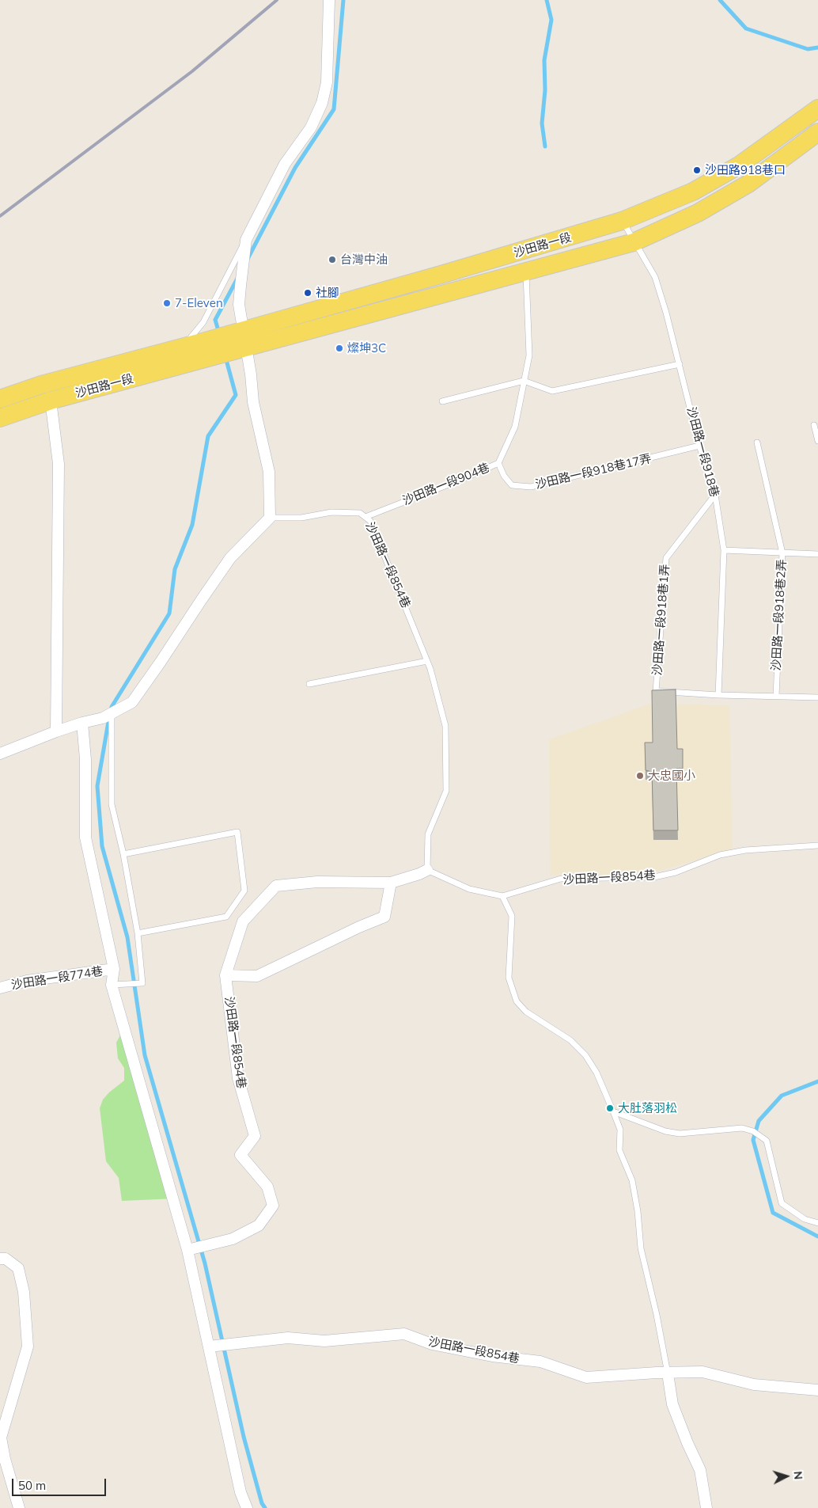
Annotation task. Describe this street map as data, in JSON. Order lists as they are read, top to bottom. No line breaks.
{"streets":{"main road":["沙田路一段"],"street":["沙田路一段854巷","沙田路一段774巷"],"lane":["沙田路一段918巷","沙田路一段918巷17弄","沙田路一段904巷","沙田路一段918巷2弄","沙田路一段918巷1弄"]},"crossings":[["沙田路一段","沙田路一段918巷"],["沙田路一段","沙田路一段904巷"],["沙田路一段918巷","沙田路一段918巷17弄"],["沙田路一段918巷","沙田路一段918巷1弄"],["沙田路一段918巷17弄","沙田路一段904巷"],["沙田路一段904巷","沙田路一段854巷"]],"places":["沙田路918巷口","台灣中油","社腳","7-Eleven","燦坤3C","大忠國小","大肚落羽松"],"scale_bar":"50 m","north":"right"}
